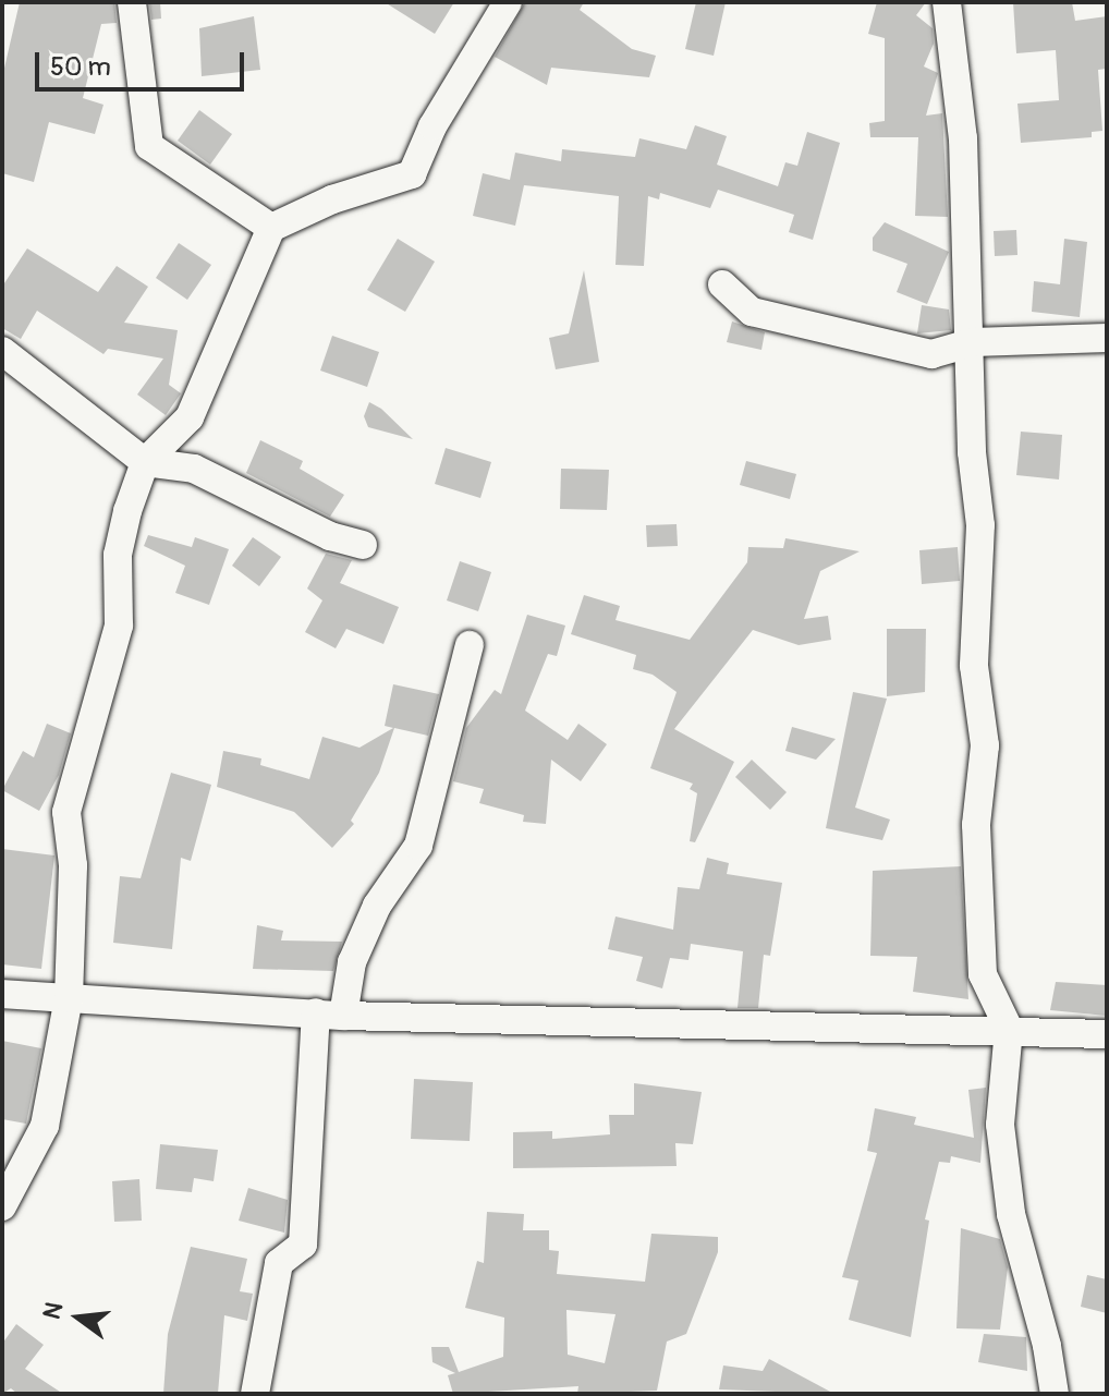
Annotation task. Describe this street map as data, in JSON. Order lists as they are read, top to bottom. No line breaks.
{"scale_bar":"50 m","north":"left"}
